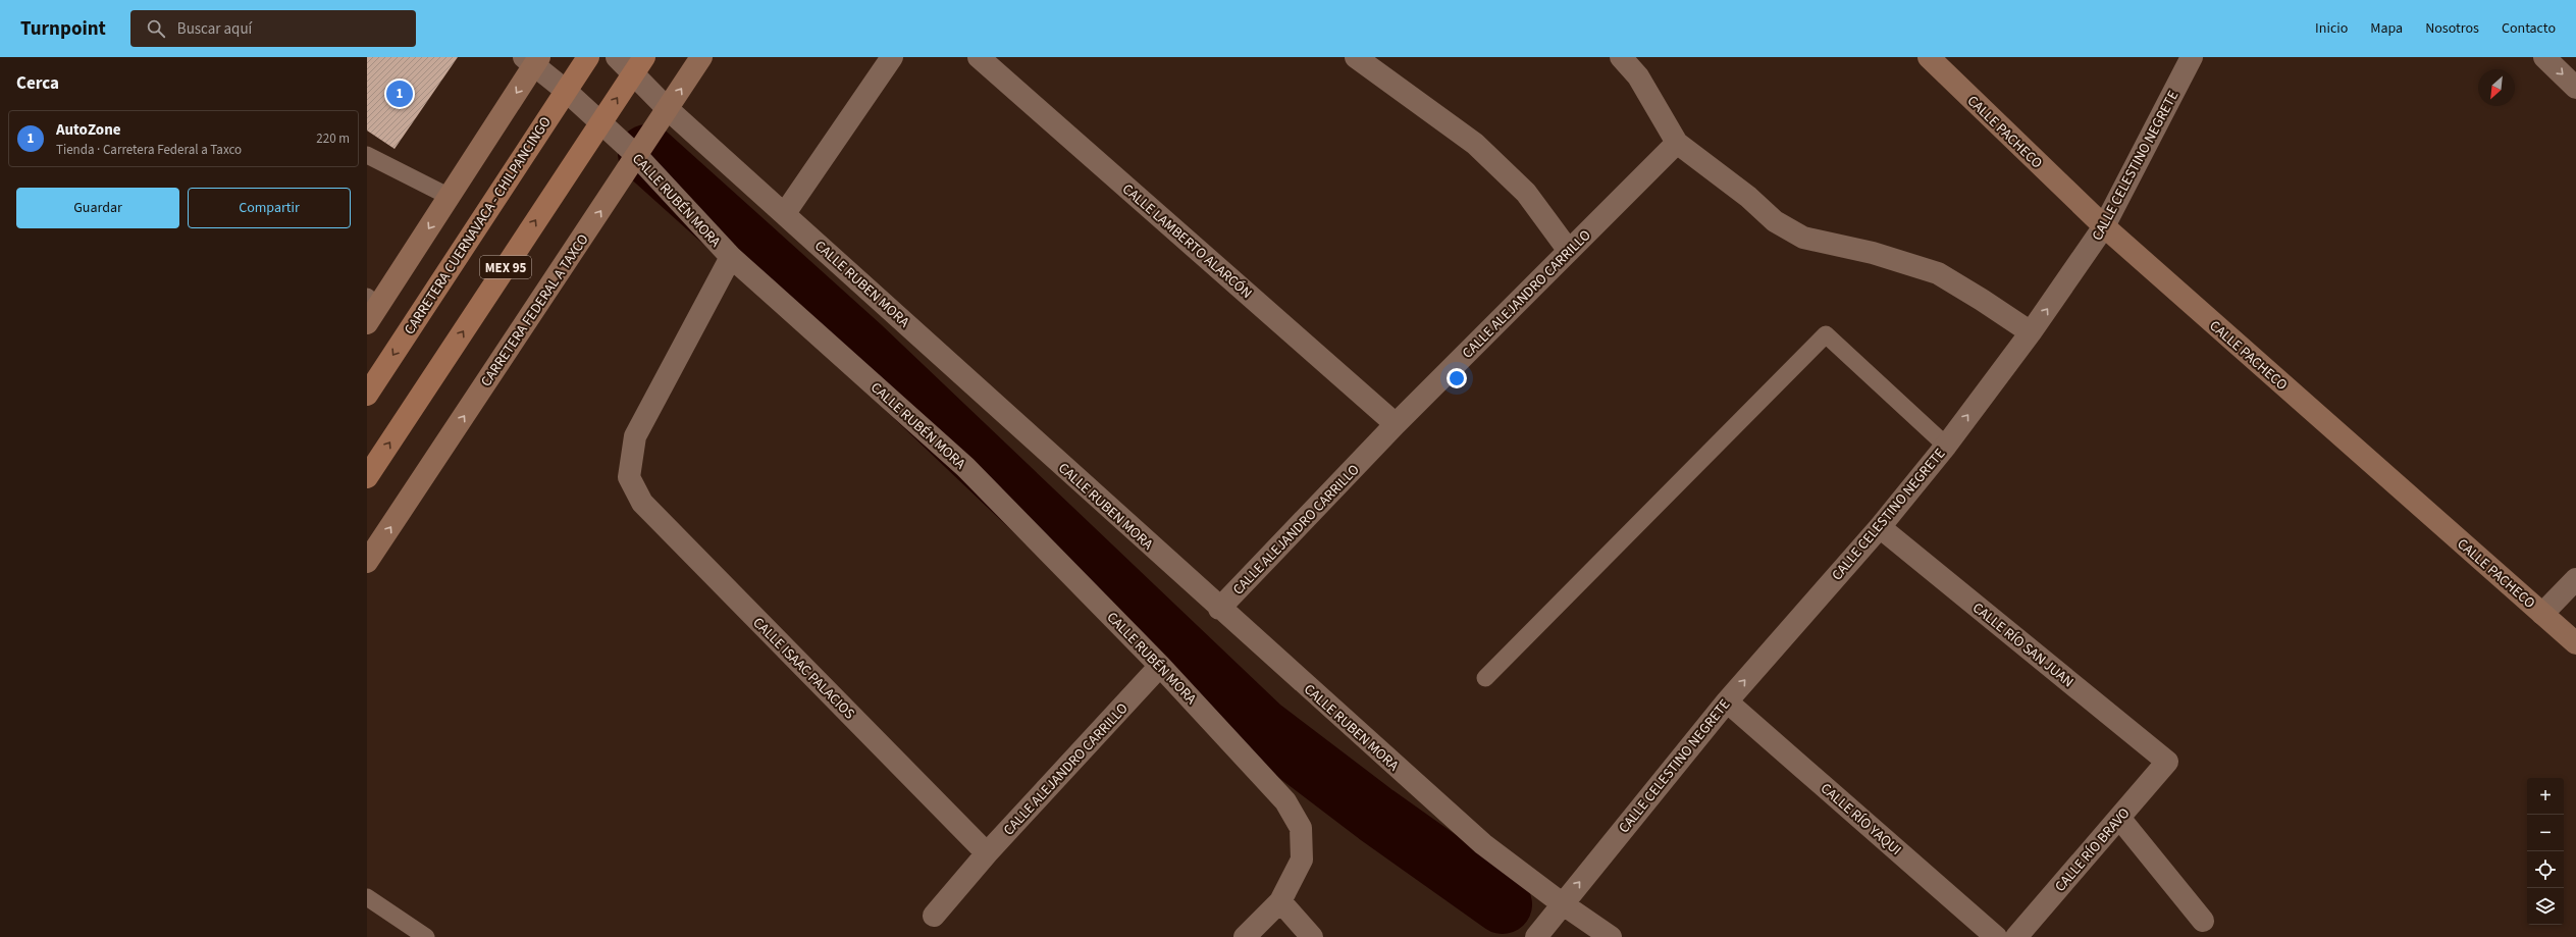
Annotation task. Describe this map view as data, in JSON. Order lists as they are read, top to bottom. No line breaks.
{"streets":{"main road":["CARRETERA CUERNAVACA - CHILPANCINGO","MEX 95"],"street":["CALLE PACHECO","CALLE CELESTINO NEGRETE","CALLE RUBÉN MORA","CALLE LAMBERTO ALARCÓN","CALLE RUBEN MORA","CALLE ALEJANDRO CARRILLO","CARRETERA FEDERAL A TAXCO","CALLE RÍO SAN JUAN","CALLE ISAAC PALACIOS","CALLE RÍO YAQUI","CALLE RÍO BRAVO"]},"crossings":[["CALLE PACHECO","CALLE CELESTINO NEGRETE"],["CALLE CELESTINO NEGRETE","CALLE RUBEN MORA"],["CALLE CELESTINO NEGRETE","CALLE RÍO SAN JUAN"],["CALLE CELESTINO NEGRETE","CALLE RÍO YAQUI"],["CALLE RUBÉN MORA","CARRETERA CUERNAVACA - CHILPANCINGO"],["CALLE RUBÉN MORA","MEX 95"],["CALLE RUBÉN MORA","CALLE ALEJANDRO CARRILLO"],["CALLE RUBÉN MORA","CARRETERA FEDERAL A TAXCO"],["CALLE RUBÉN MORA","CALLE ISAAC PALACIOS"],["CALLE LAMBERTO ALARCÓN","CALLE ALEJANDRO CARRILLO"],["MEX 95","CALLE RUBEN MORA"],["CALLE RUBEN MORA","CALLE ALEJANDRO CARRILLO"],["CALLE RUBEN MORA","CARRETERA FEDERAL A TAXCO"],["CALLE ALEJANDRO CARRILLO","CALLE ISAAC PALACIOS"],["CALLE RÍO SAN JUAN","CALLE RÍO BRAVO"]],"one_way":["CALLE CELESTINO NEGRETE"],"north":"bottom left","page":{"header":"Turnpoint","search":"Buscar aquí","nav":["Inicio","Mapa","Nosotros","Contacto"],"heading":"Cerca","pins":"1","list":[{"mark":"1","name":"AutoZone","note":"Tienda · Carretera Federal a Taxco","value":"220 m"}],"buttons":["Guardar","Compartir"],"map_buttons":["+","−"]}}
